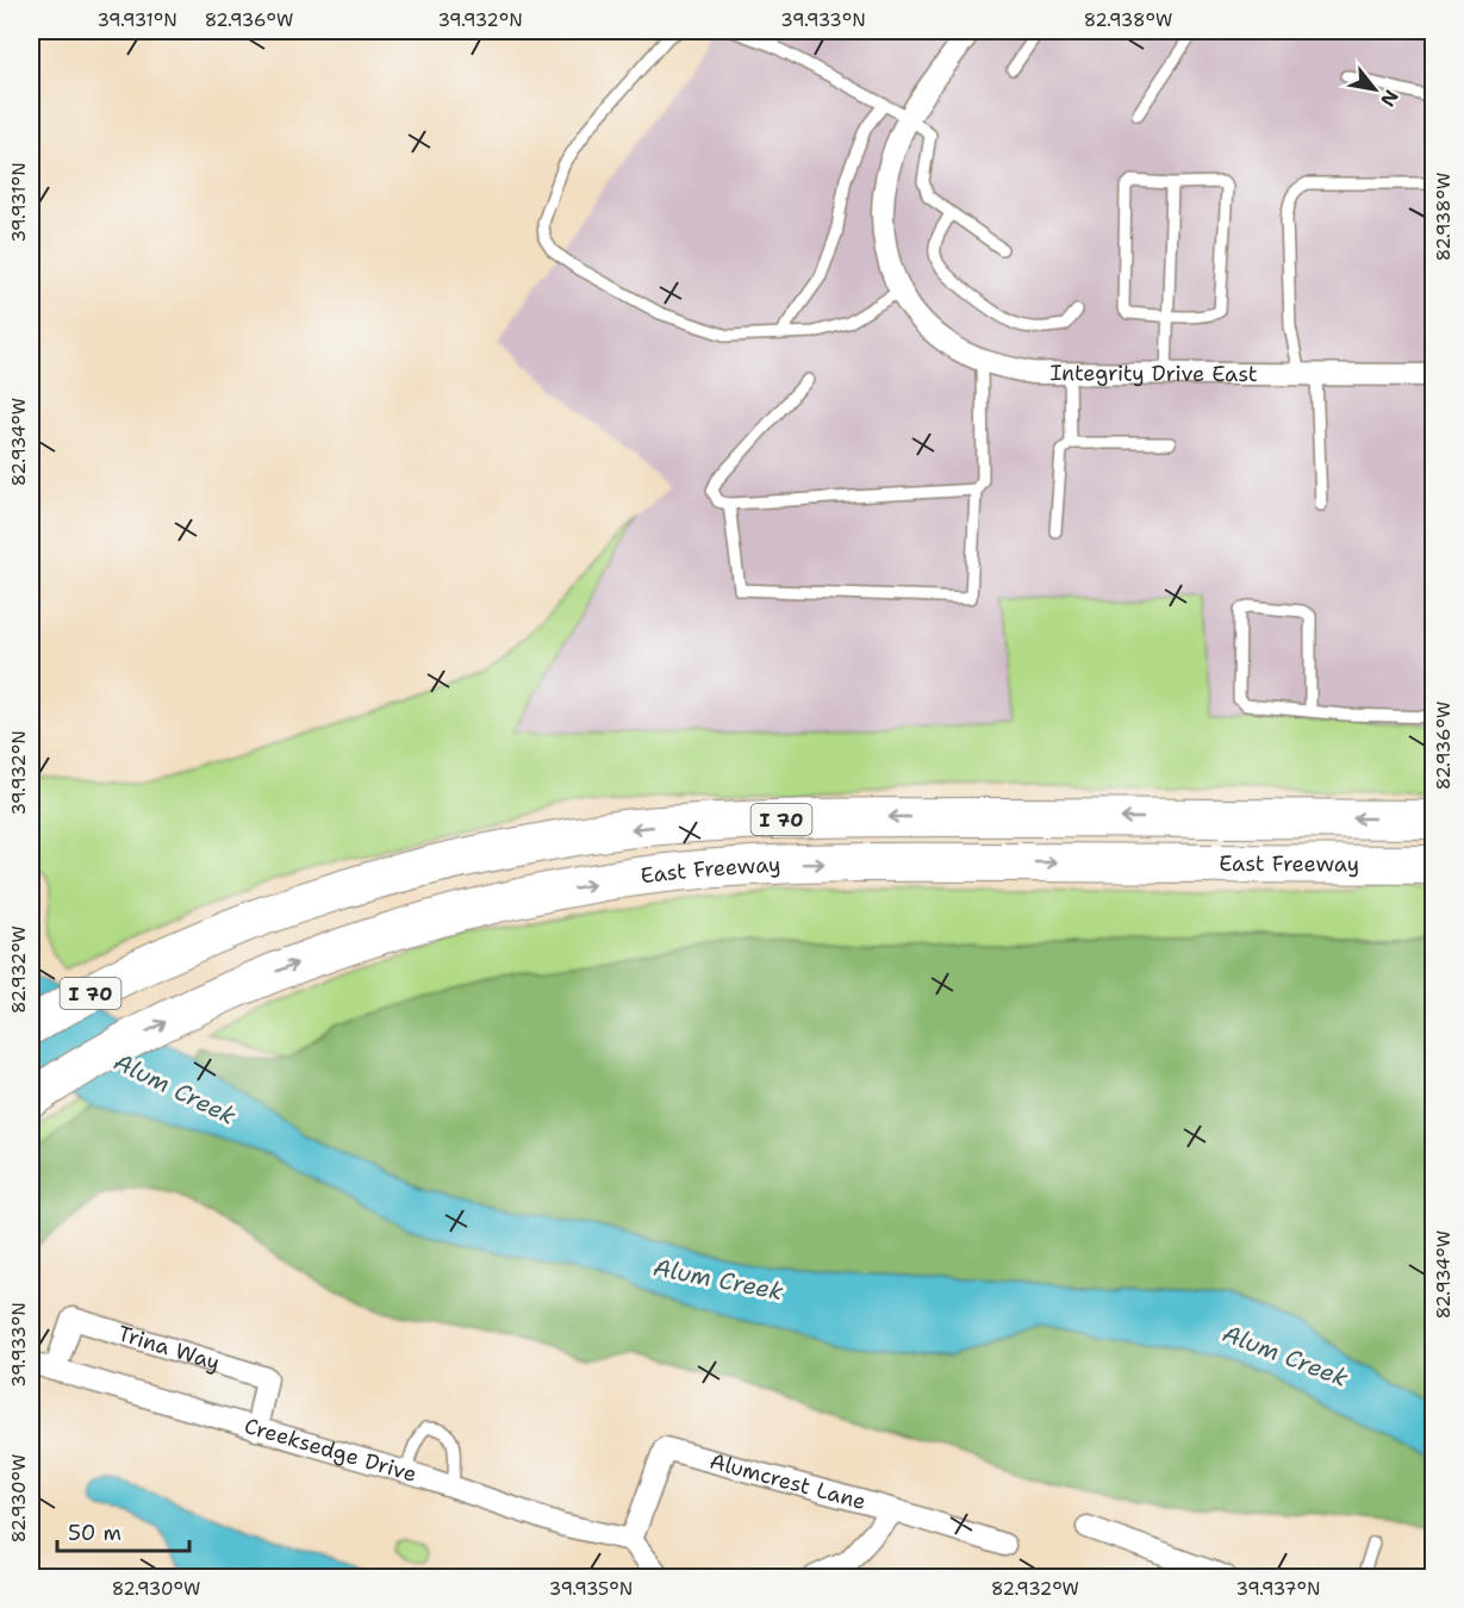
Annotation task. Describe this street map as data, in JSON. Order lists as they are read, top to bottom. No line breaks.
{"streets":{"highway":["I 70","East Freeway"],"street":["Integrity Drive East","Trina Way","Creeksedge Drive","Alumcrest Lane"]},"crossings":[["Trina Way","Creeksedge Drive"],["Creeksedge Drive","Alumcrest Lane"]],"water":["Alum Creek"],"scale_bar":"50 m","north":"bottom right","coordinates":["39.931°N","82.936°W","39.932°N","39.933°N","82.938°W","82.934°W","82.932°W","82.930°W","39.935°N","39.937°N"]}
